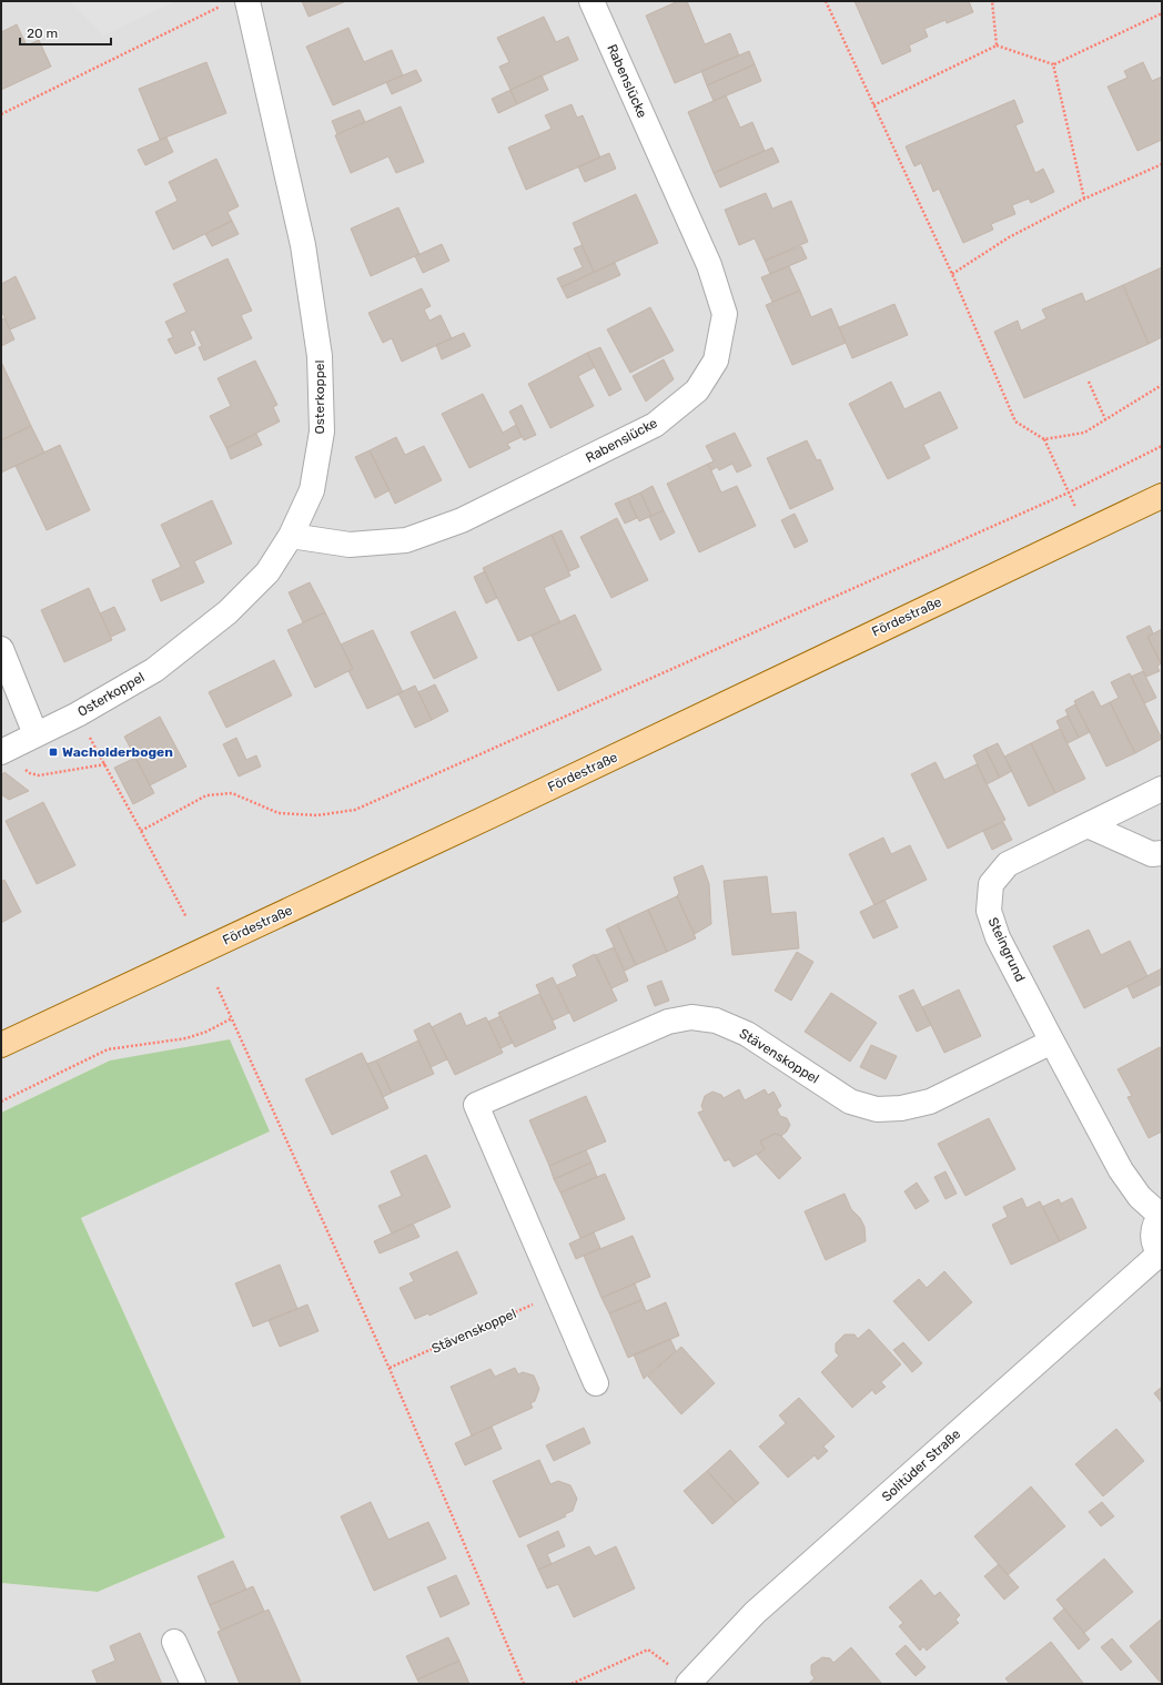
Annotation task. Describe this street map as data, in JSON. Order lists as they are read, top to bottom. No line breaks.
{"streets":{"main road":["Fördestraße"],"street":["Rabenslücke","Osterkoppel","Steingrund","Stävenskoppel","Solitüder Straße"]},"crossings":[["Rabenslücke","Osterkoppel"],["Steingrund","Stävenskoppel"]],"places":{"transit":["Wacholderbogen"]},"scale_bar":"20 m"}
